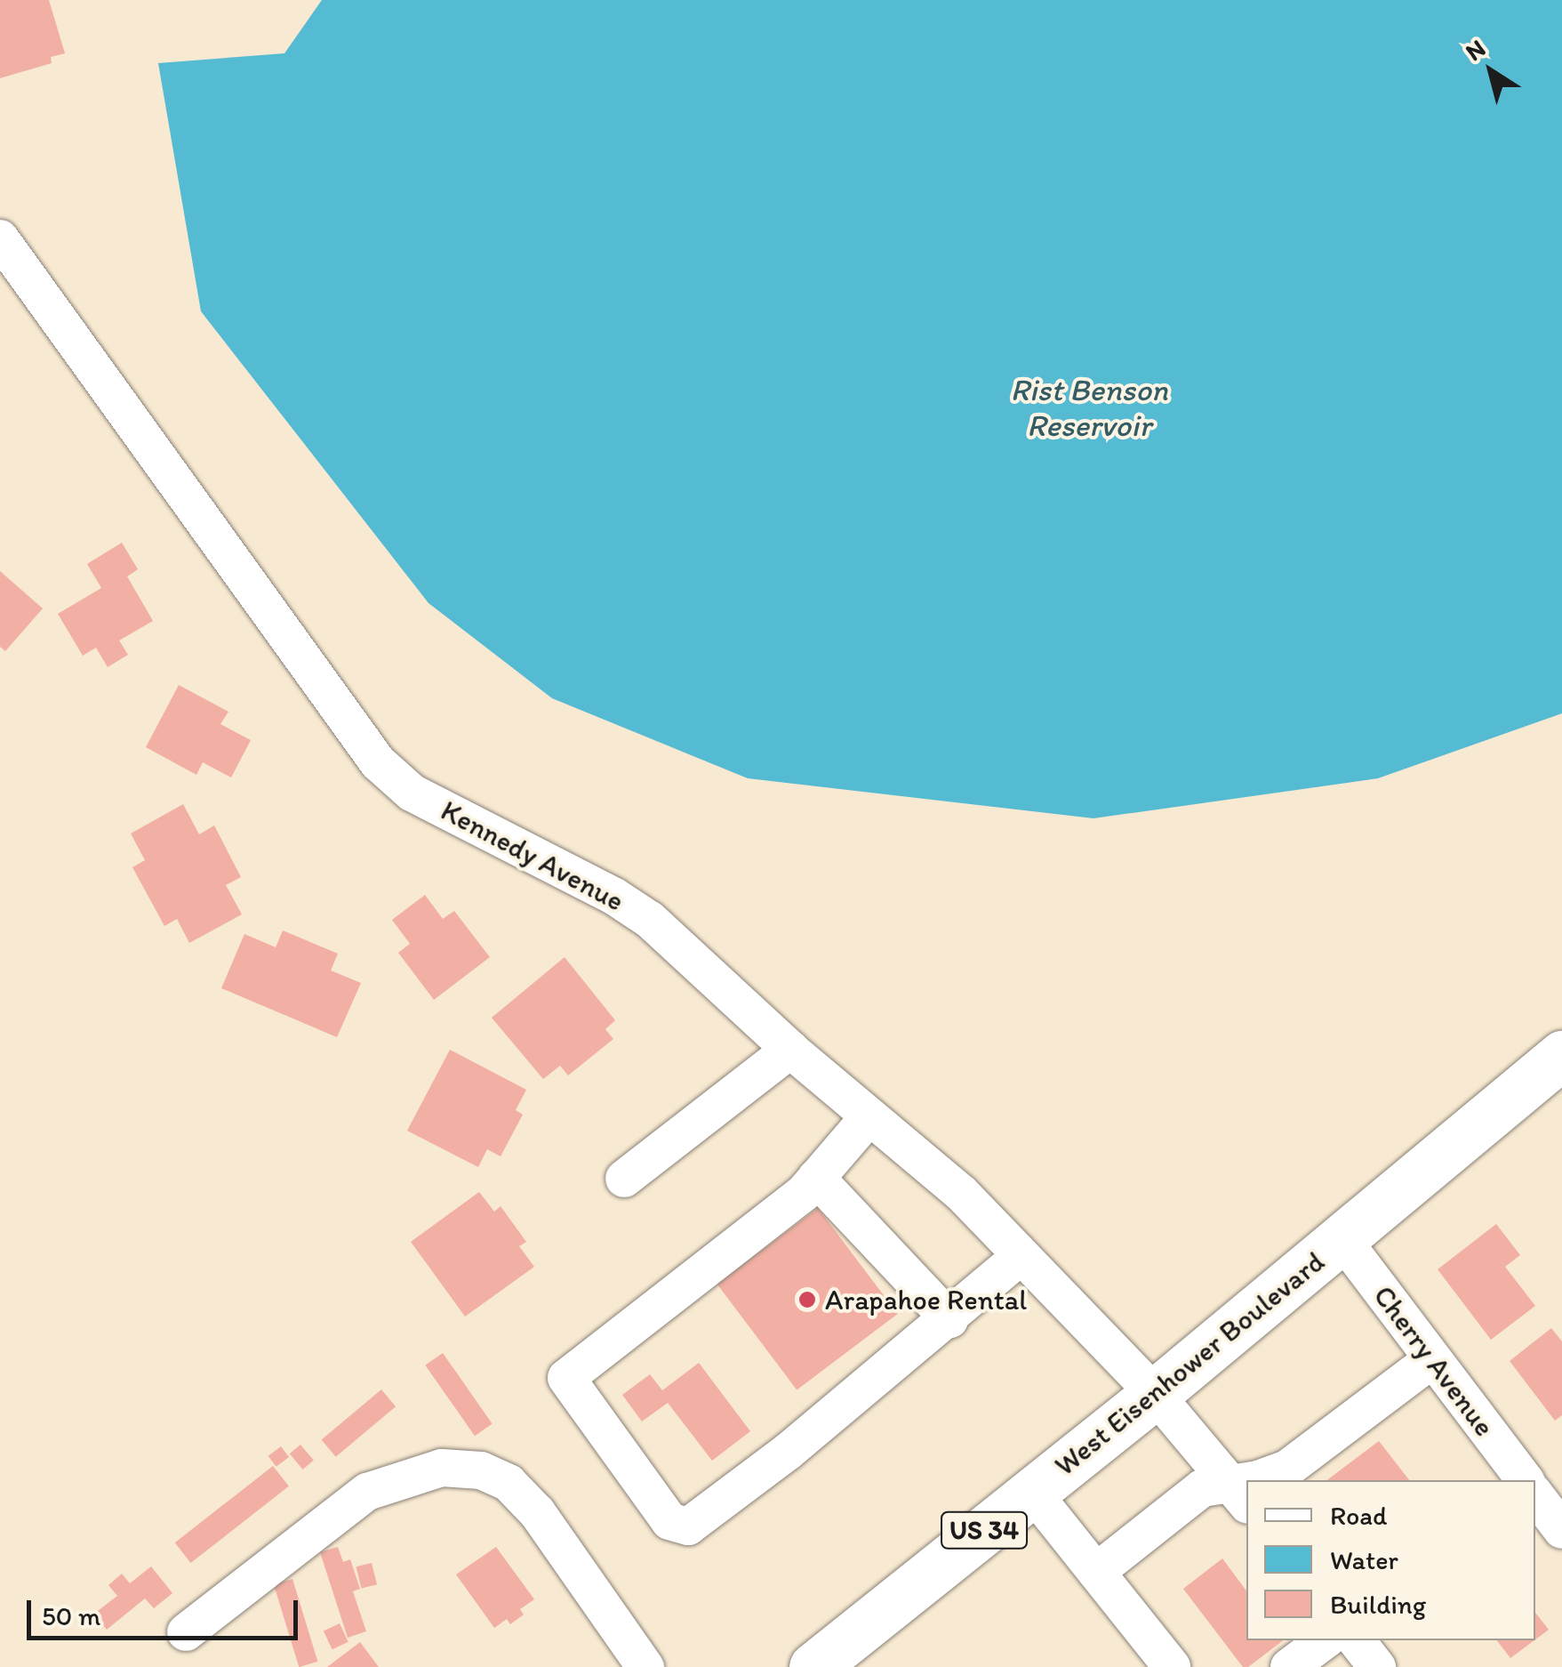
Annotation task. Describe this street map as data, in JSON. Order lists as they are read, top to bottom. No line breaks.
{"streets":{"highway":["West Eisenhower Boulevard","US 34"],"street":["Kennedy Avenue","Cherry Avenue"]},"crossings":[["Kennedy Avenue","West Eisenhower Boulevard"],["Cherry Avenue","West Eisenhower Boulevard"]],"water":["Rist Benson Reservoir"],"places":["Arapahoe Rental"],"legend":["Road","Water","Building"],"scale_bar":"50 m","north":"top left"}
